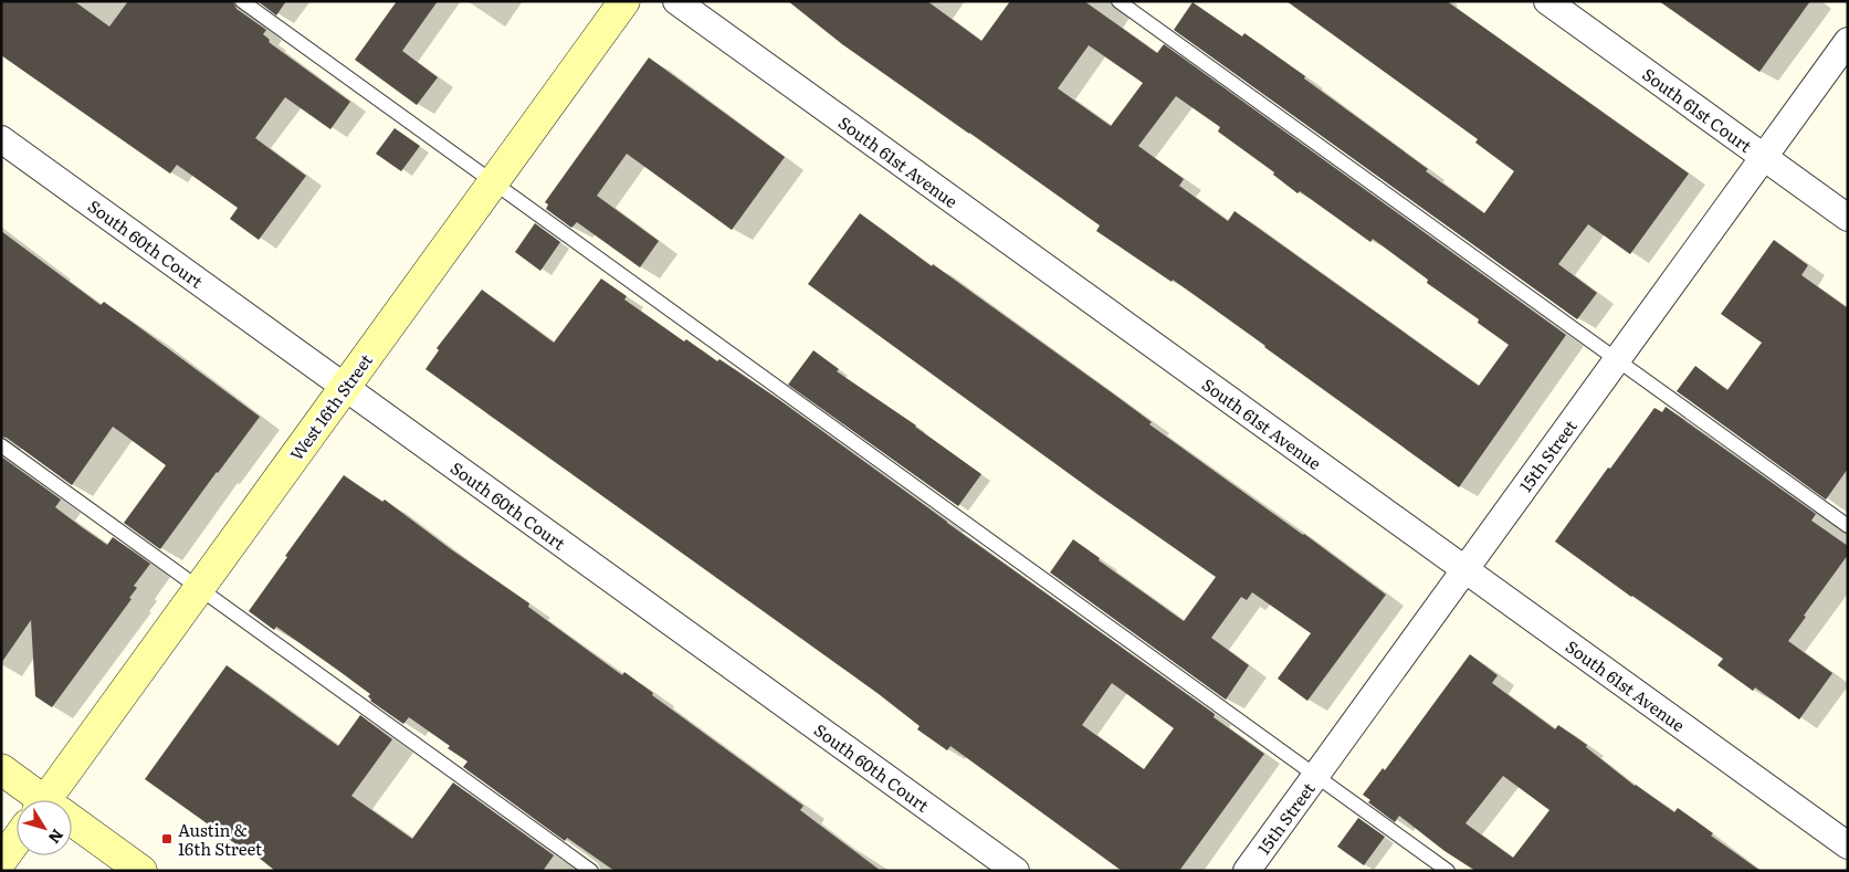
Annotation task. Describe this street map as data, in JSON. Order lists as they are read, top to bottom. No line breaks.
{"streets":{"street":["South 61st Court","South 61st Avenue","South 60th Court","West 16th Street","15th Street"]},"crossings":[["South 61st Court","15th Street"],["South 61st Avenue","15th Street"],["South 60th Court","West 16th Street"]],"places":{"transit":["Austin & 16th Street"]},"north":"bottom right"}
